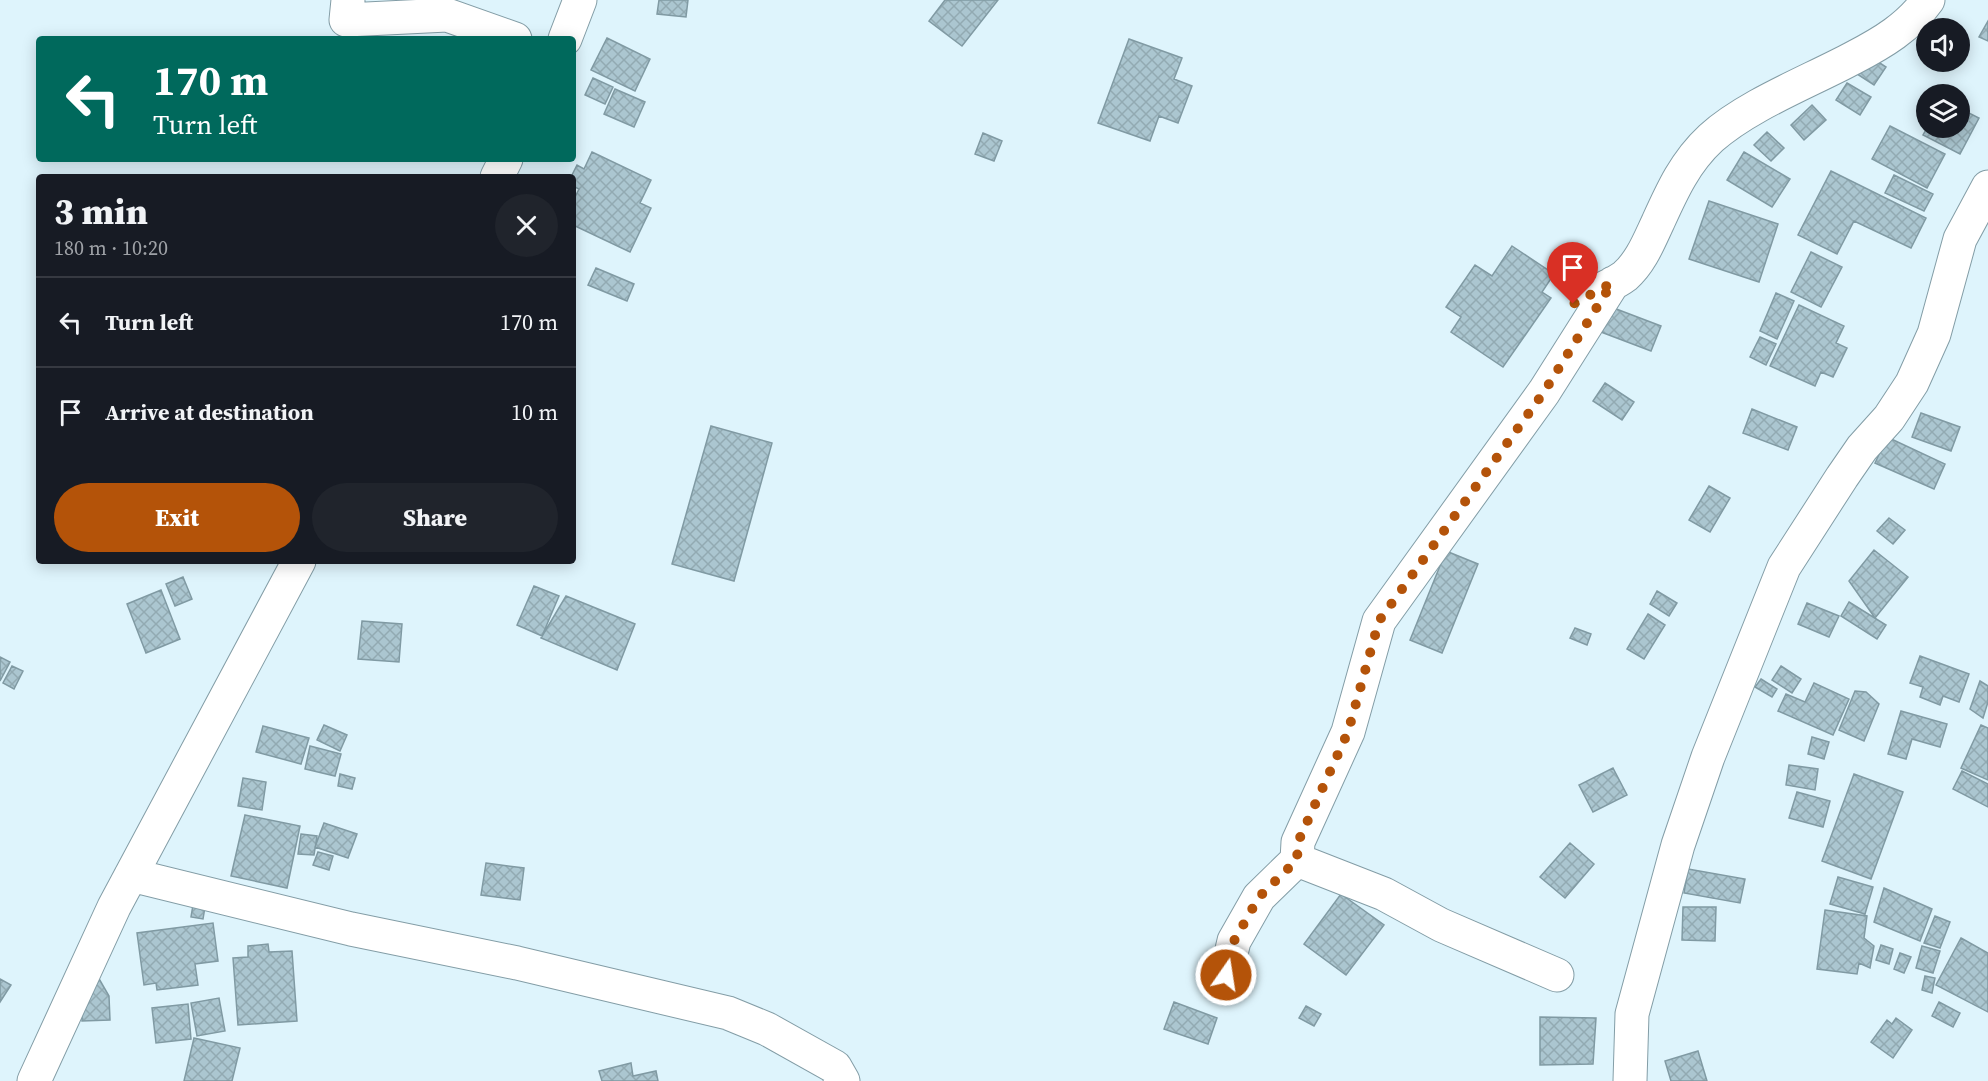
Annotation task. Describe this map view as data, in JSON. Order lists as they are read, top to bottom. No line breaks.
{"page":{"turn":["170 m","Turn left"],"heading":["3 min","180 m · 10:20"],"list":[{"name":"Turn left","value":"170 m"},{"name":"Arrive at destination","value":"10 m"}],"buttons":["Exit","Share"]}}
